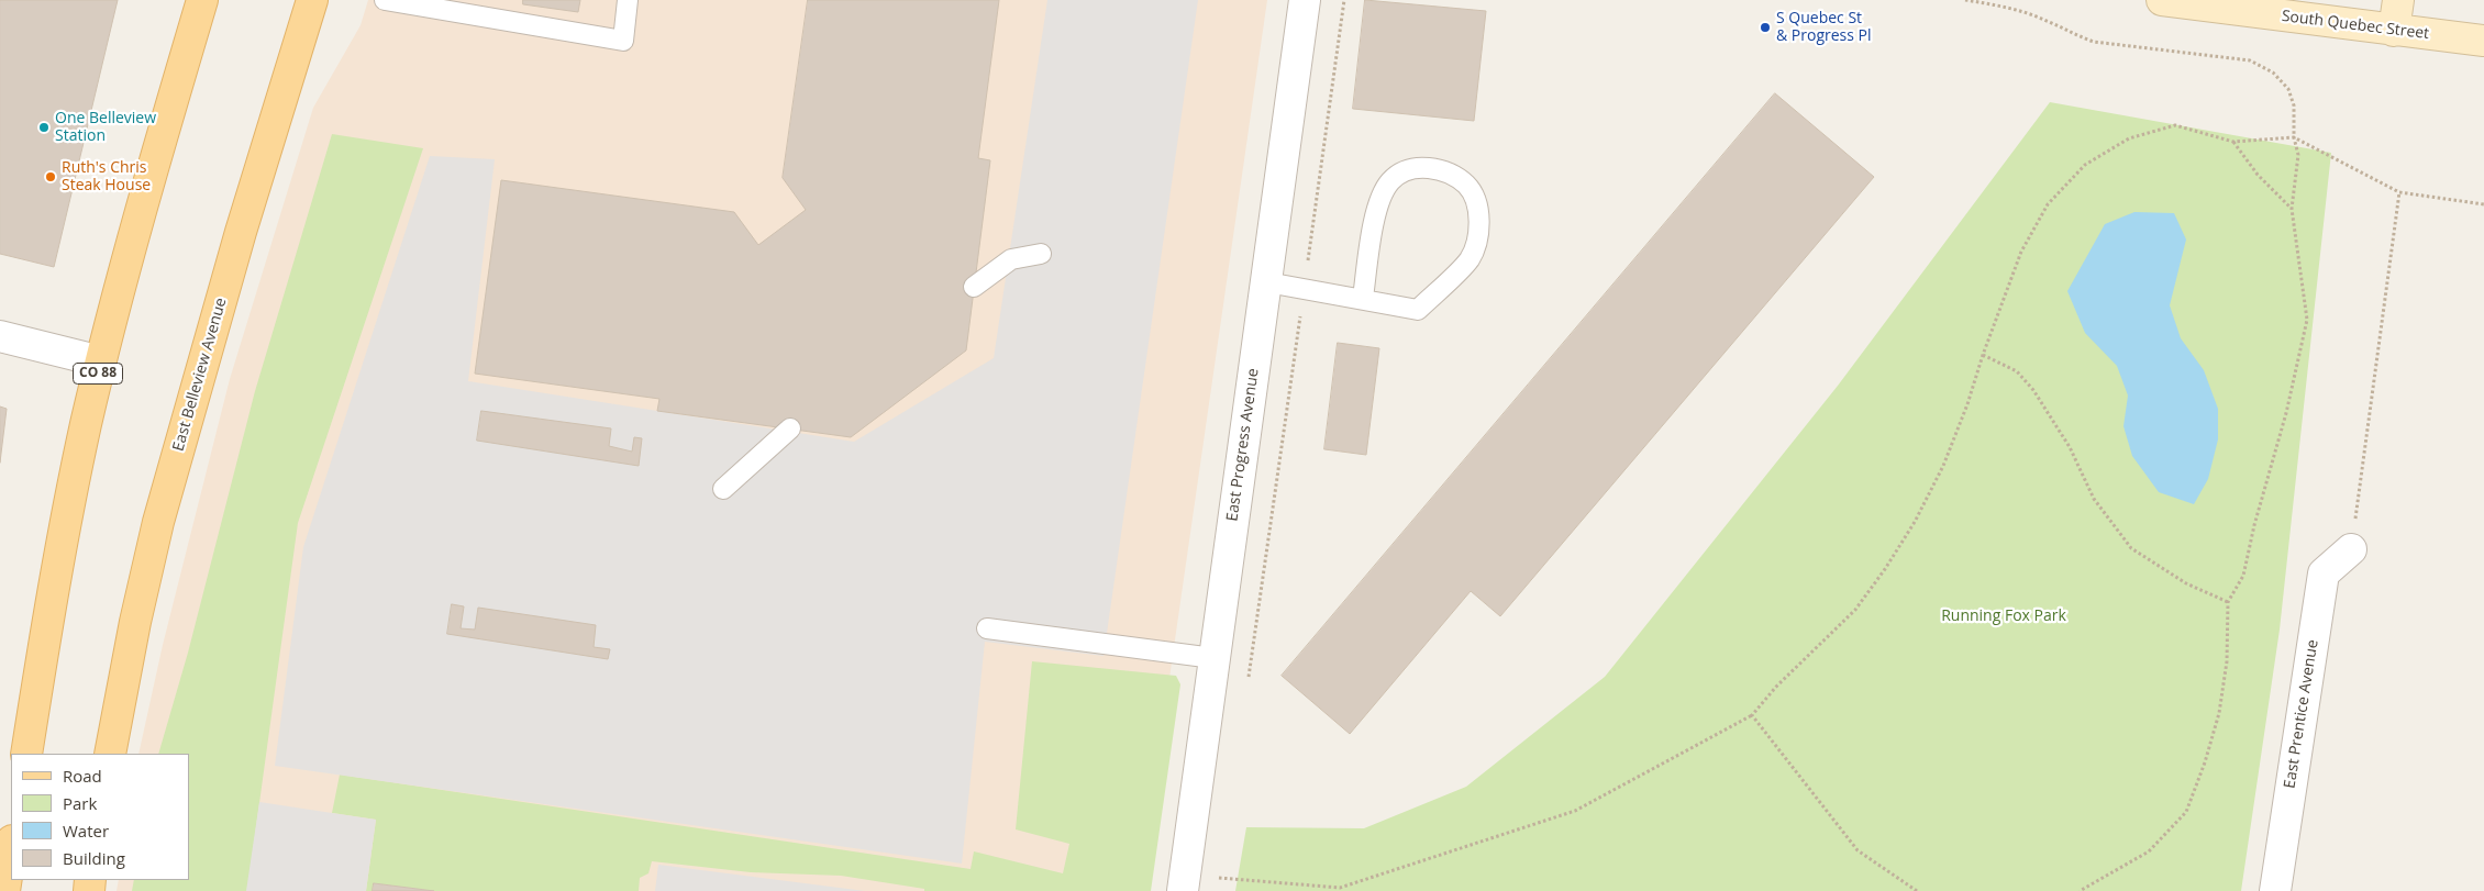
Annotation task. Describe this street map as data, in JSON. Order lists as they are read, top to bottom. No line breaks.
{"streets":{"main road":["South Quebec Street","CO 88","East Belleview Avenue"],"street":["East Progress Avenue","East Prentice Avenue"]},"parks":["Running Fox Park"],"places":["S Quebec St & Progress Pl","One Belleview Station","Ruth's Chris Steak House"],"legend":["Road","Park","Water","Building"]}
